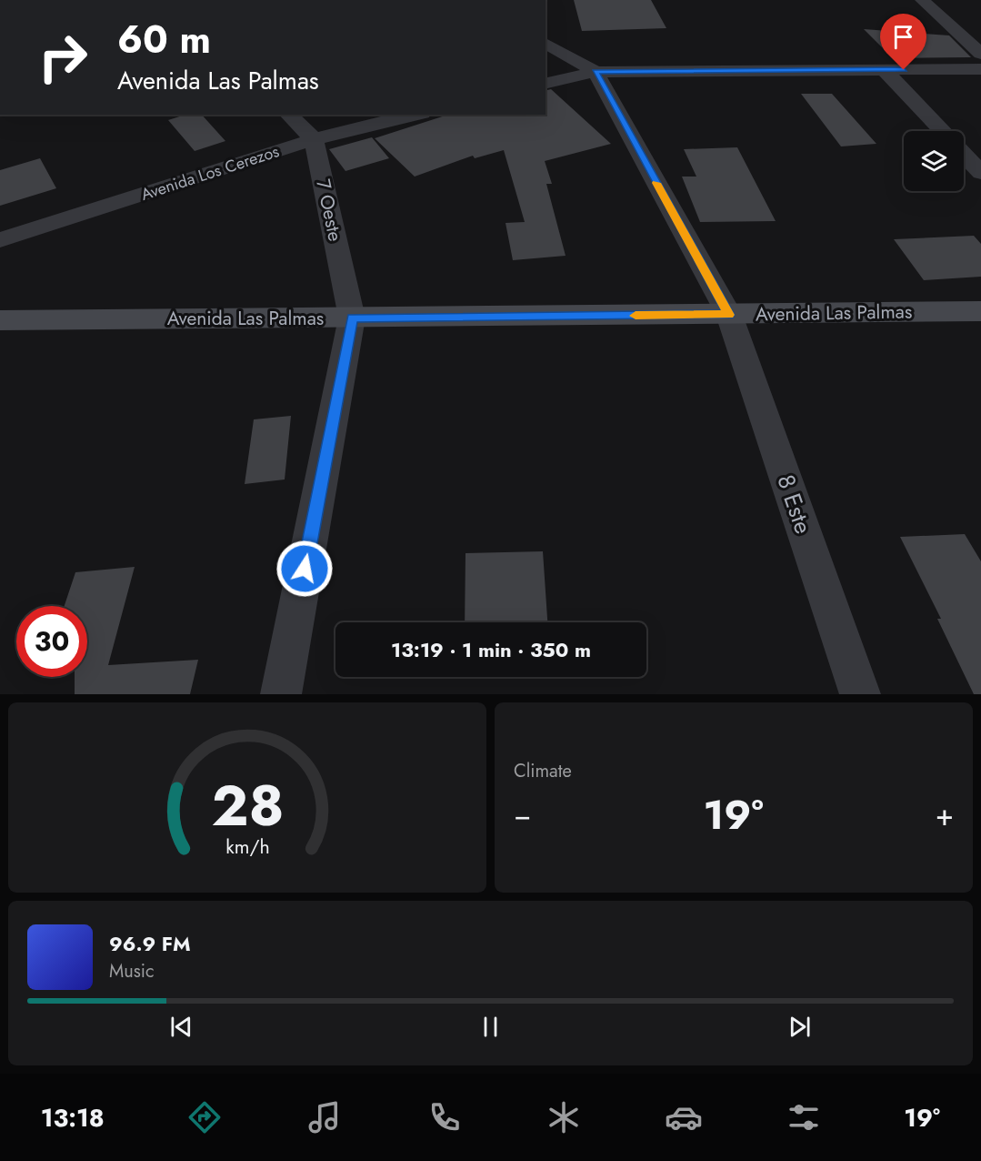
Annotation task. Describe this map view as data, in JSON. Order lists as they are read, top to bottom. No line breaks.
{"streets":{"street":["Avenida Los Cerezos","7 Oeste","Avenida Las Palmas","8 Este"]},"crossings":[["Avenida Los Cerezos","7 Oeste"],["7 Oeste","Avenida Las Palmas"],["Avenida Las Palmas","8 Este"]],"page":{"turn":["60 m","Avenida Las Palmas"],"limit":"30","trip":"13:19 · 1 min · 350 m","tile":"Climate","heat":["−","19°","+"],"song":["96.9 FM","Music"],"tabs":["13:18","19°"],"gauge":["28","km/h"]}}
